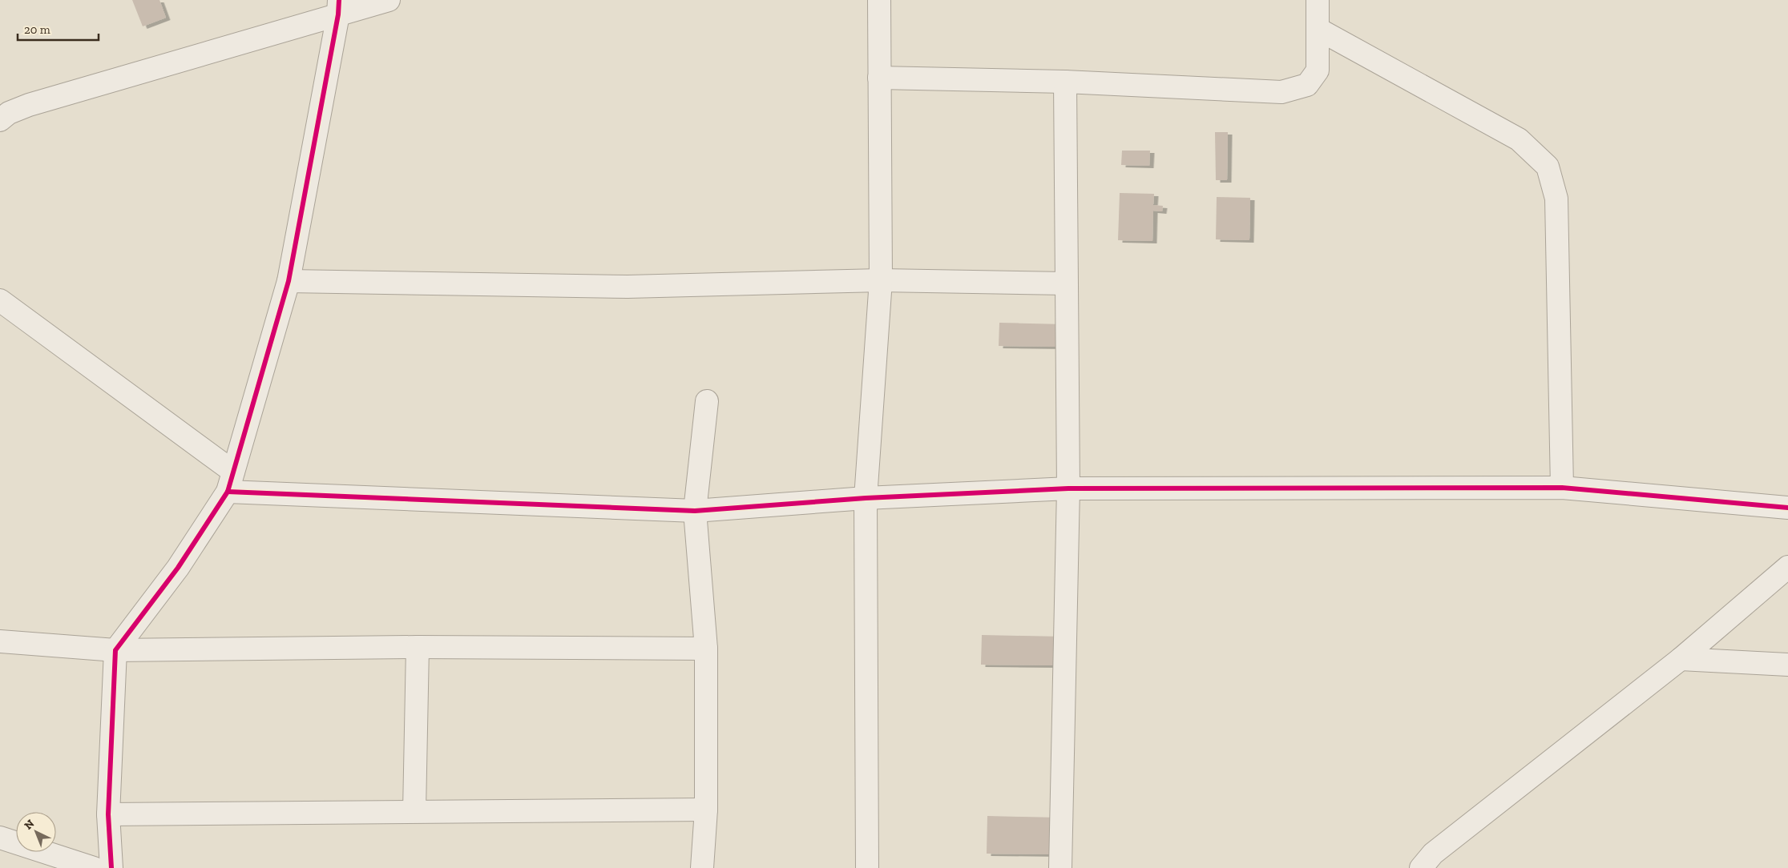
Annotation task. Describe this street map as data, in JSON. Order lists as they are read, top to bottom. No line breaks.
{"scale_bar":"20 m","north":"top left"}
